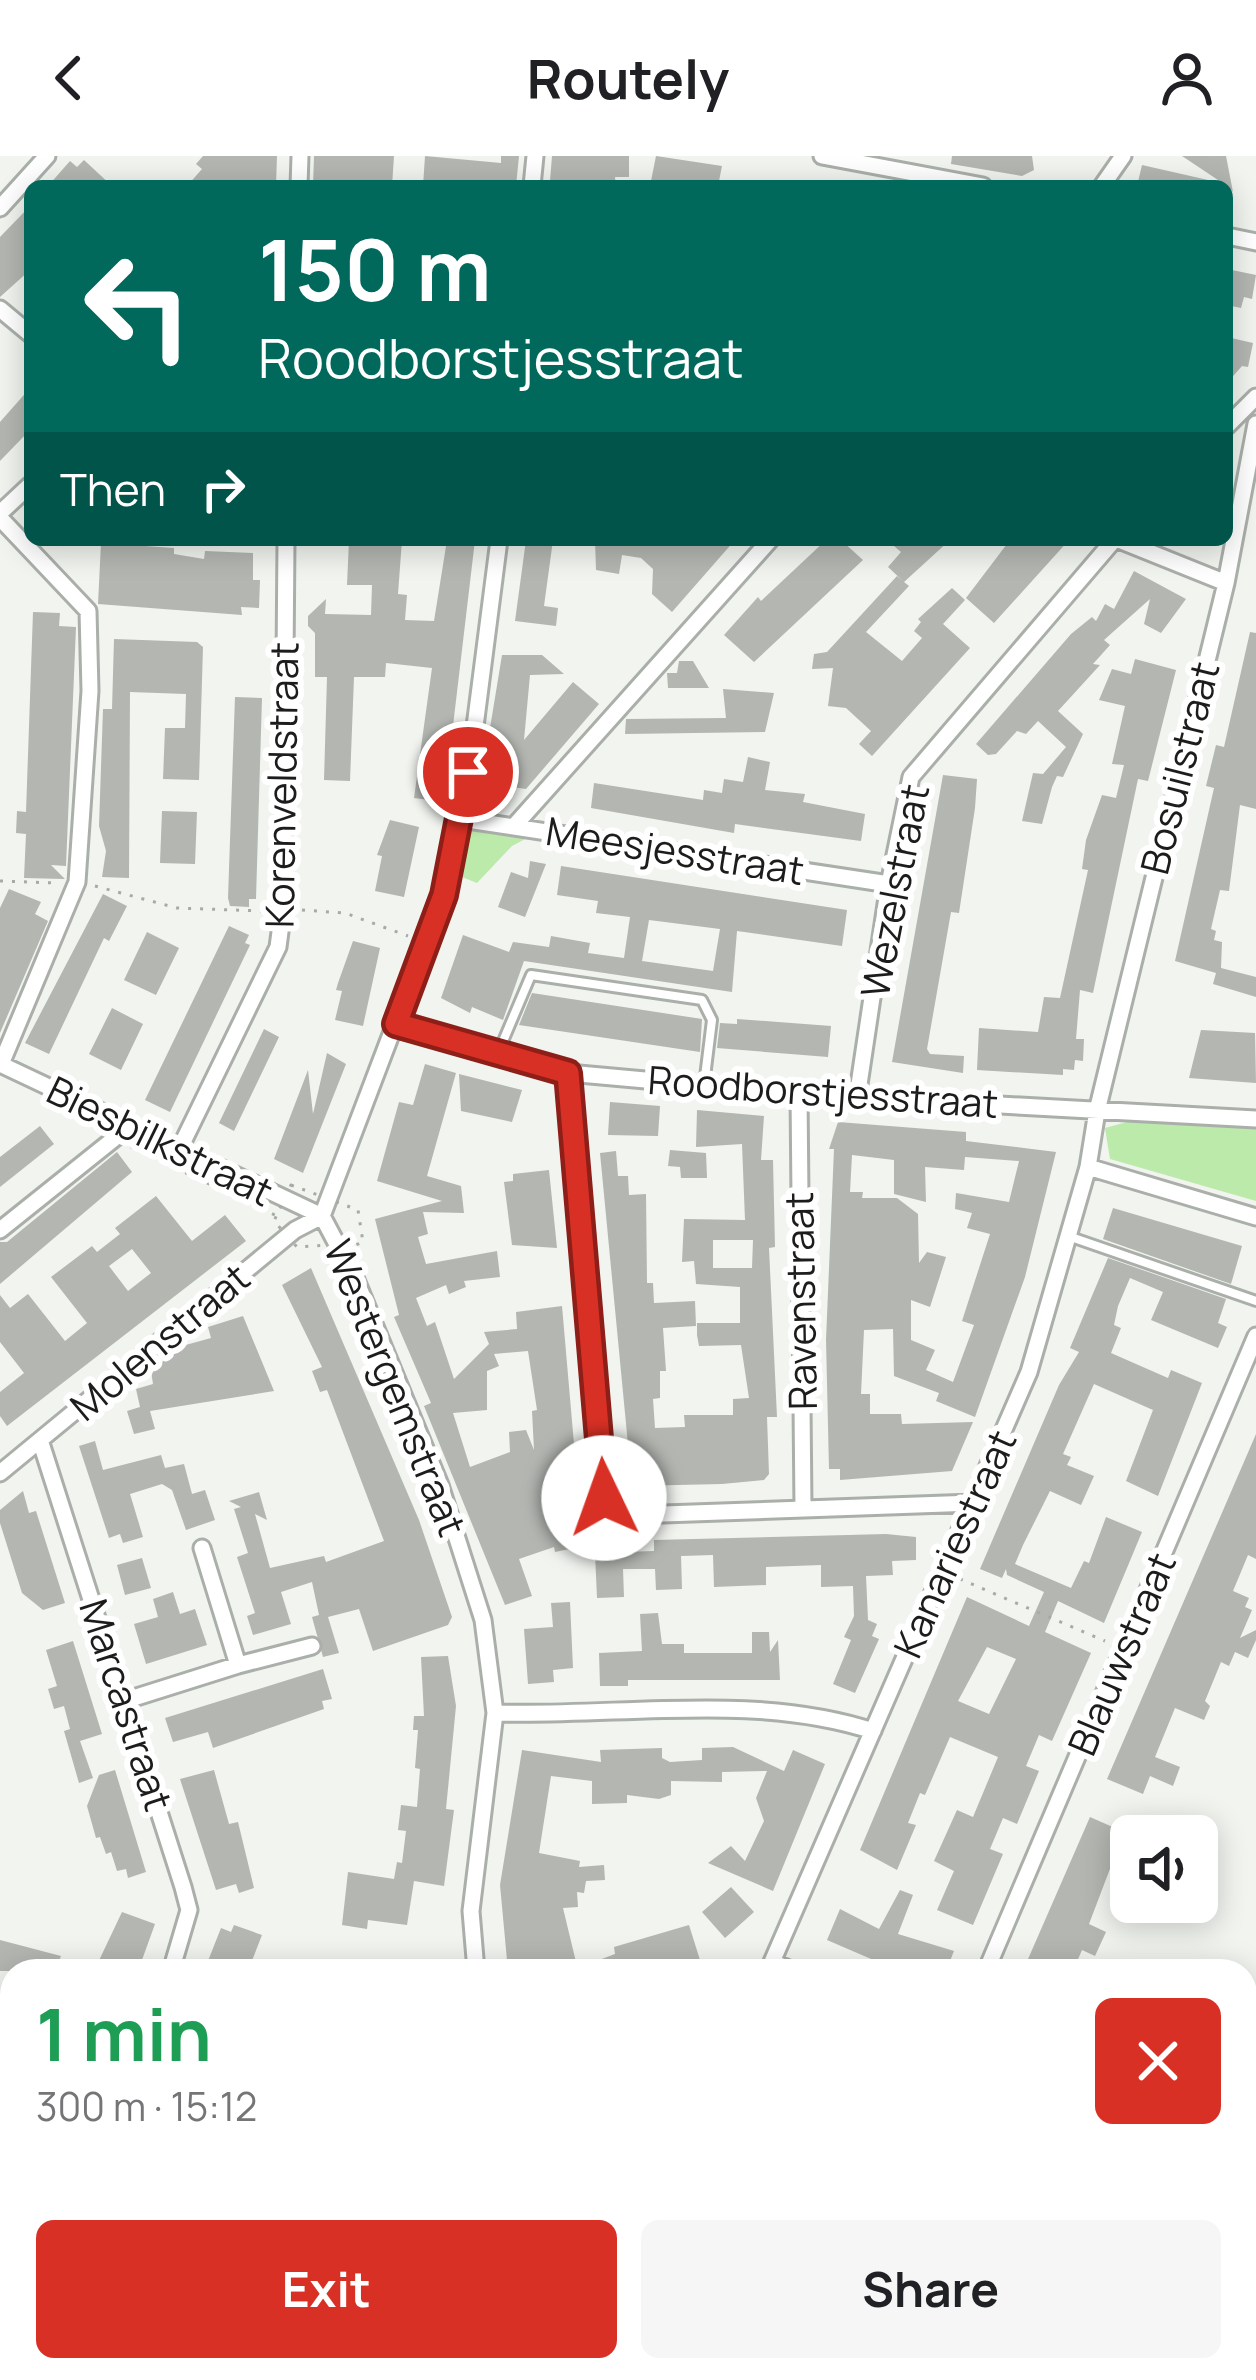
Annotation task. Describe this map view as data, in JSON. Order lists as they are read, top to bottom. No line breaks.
{"streets":{"street":["Bosuilstraat","Korenveldstraat","Meesjesstraat","Wezelstraat","Roodborstjesstraat","Biesbilkstraat","Ravenstraat","Molenstraat","Westergemstraat","Kanariestraat","Blauwstraat","Marcastraat"]},"crossings":[["Bosuilstraat","Roodborstjesstraat"],["Bosuilstraat","Kanariestraat"],["Korenveldstraat","Biesbilkstraat"],["Meesjesstraat","Wezelstraat"],["Meesjesstraat","Westergemstraat"],["Wezelstraat","Roodborstjesstraat"],["Roodborstjesstraat","Ravenstraat"],["Roodborstjesstraat","Westergemstraat"],["Roodborstjesstraat","Kanariestraat"],["Biesbilkstraat","Molenstraat"],["Biesbilkstraat","Westergemstraat"],["Molenstraat","Westergemstraat"],["Molenstraat","Marcastraat"]],"page":{"header":"Routely","turn":["150 m","Roodborstjesstraat"],"then":"Then","heading":["1 min","300 m · 15:12"],"buttons":["Exit","Share"]}}
